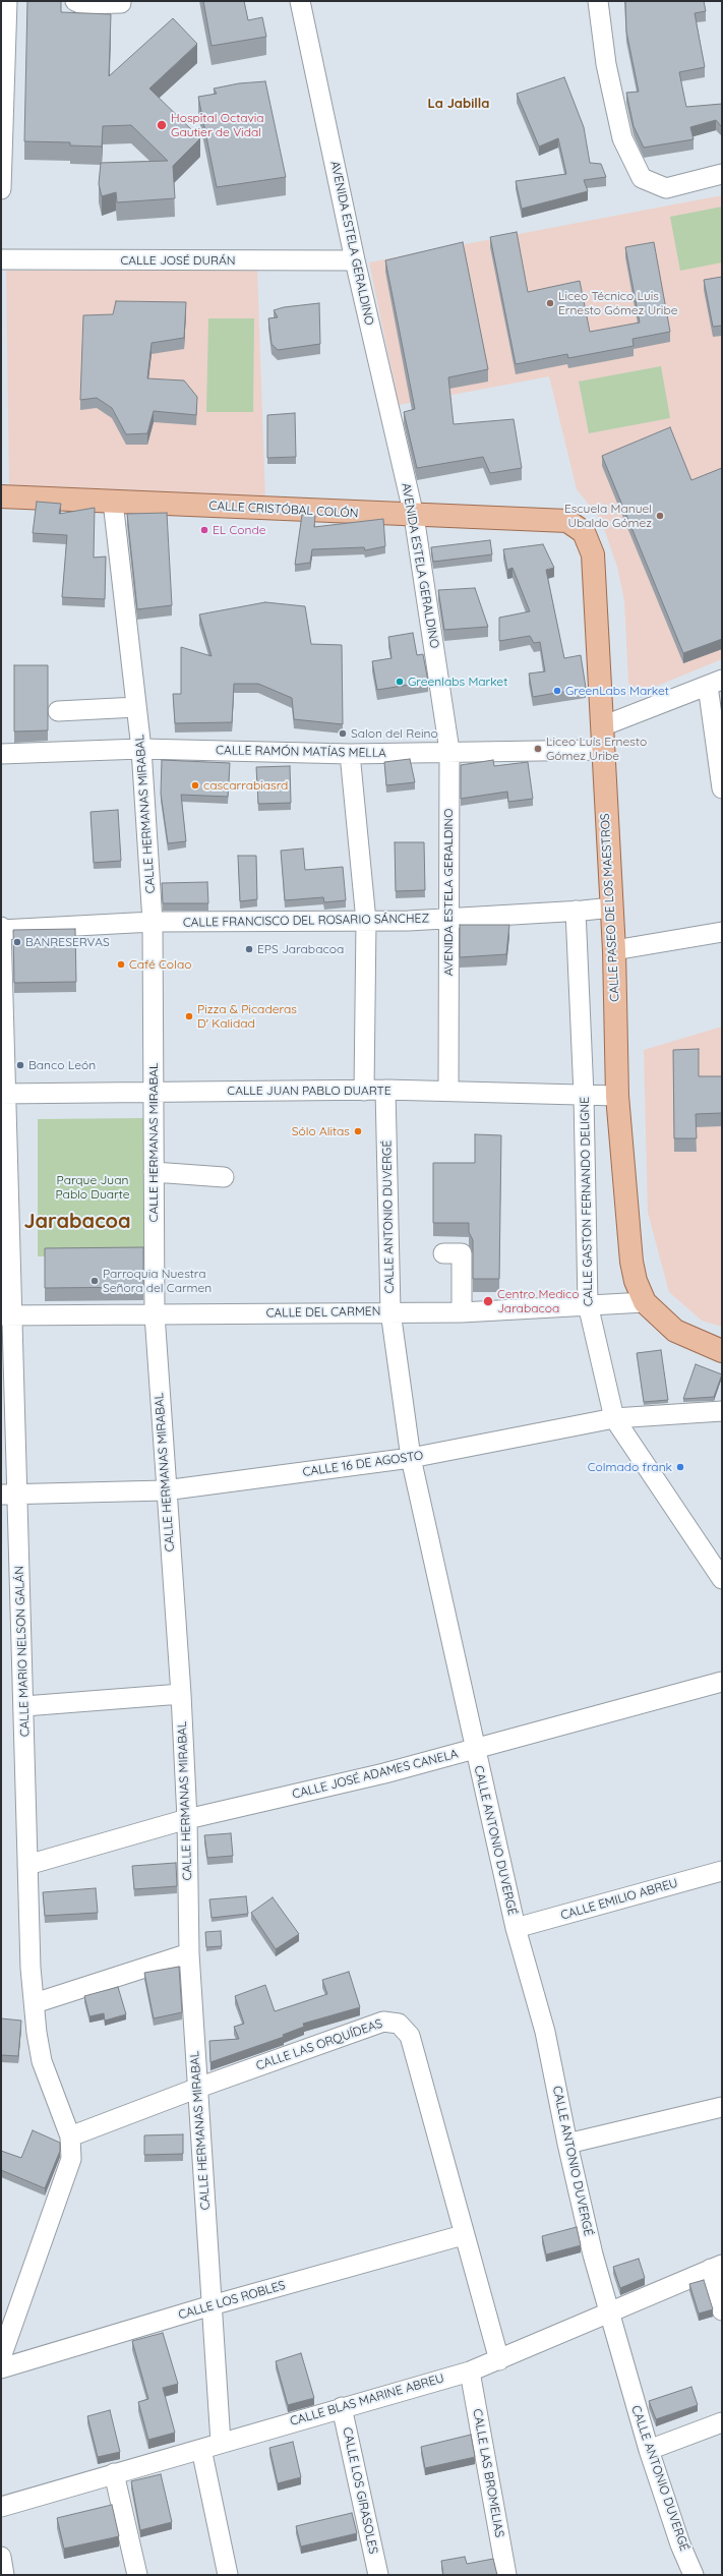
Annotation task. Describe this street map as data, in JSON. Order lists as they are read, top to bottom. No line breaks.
{"streets":{"main road":["CALLE CRISTÓBAL COLÓN","CALLE PASEO DE LOS MAESTROS"],"street":["AVENIDA ESTELA GERALDINO","CALLE JOSÉ DURÁN","CALLE RAMÓN MATÍAS MELLA","CALLE HERMANAS MIRABAL","CALLE FRANCISCO DEL ROSARIO SÁNCHEZ","CALLE JUAN PABLO DUARTE","CALLE GASTON FERNANDO DELIGNE","CALLE ANTONIO DUVERGÉ","CALLE DEL CARMEN","CALLE 16 DE AGOSTO","CALLE MARIO NELSON GALÁN","CALLE JOSÉ ADAMES CANELA","CALLE EMILIO ABREU","CALLE LAS ORQUÍDEAS","CALLE LOS ROBLES","CALLE BLAS MARINE ABREU","CALLE LAS BROMELIAS","CALLE LOS GIRASOLES"]},"crossings":[["AVENIDA ESTELA GERALDINO","CALLE JOSÉ DURÁN"],["AVENIDA ESTELA GERALDINO","CALLE CRISTÓBAL COLÓN"],["AVENIDA ESTELA GERALDINO","CALLE RAMÓN MATÍAS MELLA"],["AVENIDA ESTELA GERALDINO","CALLE FRANCISCO DEL ROSARIO SÁNCHEZ"],["AVENIDA ESTELA GERALDINO","CALLE JUAN PABLO DUARTE"],["CALLE CRISTÓBAL COLÓN","CALLE HERMANAS MIRABAL"],["CALLE CRISTÓBAL COLÓN","CALLE PASEO DE LOS MAESTROS"],["CALLE RAMÓN MATÍAS MELLA","CALLE HERMANAS MIRABAL"],["CALLE RAMÓN MATÍAS MELLA","CALLE PASEO DE LOS MAESTROS"],["CALLE HERMANAS MIRABAL","CALLE FRANCISCO DEL ROSARIO SÁNCHEZ"],["CALLE HERMANAS MIRABAL","CALLE JUAN PABLO DUARTE"],["CALLE HERMANAS MIRABAL","CALLE DEL CARMEN"],["CALLE HERMANAS MIRABAL","CALLE 16 DE AGOSTO"],["CALLE HERMANAS MIRABAL","CALLE JOSÉ ADAMES CANELA"],["CALLE HERMANAS MIRABAL","CALLE LAS ORQUÍDEAS"],["CALLE HERMANAS MIRABAL","CALLE LOS ROBLES"],["CALLE HERMANAS MIRABAL","CALLE BLAS MARINE ABREU"],["CALLE PASEO DE LOS MAESTROS","CALLE FRANCISCO DEL ROSARIO SÁNCHEZ"],["CALLE PASEO DE LOS MAESTROS","CALLE JUAN PABLO DUARTE"],["CALLE PASEO DE LOS MAESTROS","CALLE DEL CARMEN"],["CALLE FRANCISCO DEL ROSARIO SÁNCHEZ","CALLE GASTON FERNANDO DELIGNE"],["CALLE FRANCISCO DEL ROSARIO SÁNCHEZ","CALLE MARIO NELSON GALÁN"],["CALLE JUAN PABLO DUARTE","CALLE GASTON FERNANDO DELIGNE"],["CALLE JUAN PABLO DUARTE","CALLE ANTONIO DUVERGÉ"],["CALLE JUAN PABLO DUARTE","CALLE MARIO NELSON GALÁN"],["CALLE GASTON FERNANDO DELIGNE","CALLE DEL CARMEN"],["CALLE GASTON FERNANDO DELIGNE","CALLE 16 DE AGOSTO"],["CALLE ANTONIO DUVERGÉ","CALLE DEL CARMEN"],["CALLE ANTONIO DUVERGÉ","CALLE 16 DE AGOSTO"],["CALLE ANTONIO DUVERGÉ","CALLE JOSÉ ADAMES CANELA"],["CALLE ANTONIO DUVERGÉ","CALLE EMILIO ABREU"],["CALLE ANTONIO DUVERGÉ","CALLE BLAS MARINE ABREU"],["CALLE DEL CARMEN","CALLE MARIO NELSON GALÁN"],["CALLE 16 DE AGOSTO","CALLE MARIO NELSON GALÁN"],["CALLE MARIO NELSON GALÁN","CALLE JOSÉ ADAMES CANELA"],["CALLE MARIO NELSON GALÁN","CALLE LAS ORQUÍDEAS"],["CALLE LAS ORQUÍDEAS","CALLE LOS ROBLES"],["CALLE LAS ORQUÍDEAS","CALLE BLAS MARINE ABREU"],["CALLE BLAS MARINE ABREU","CALLE LAS BROMELIAS"],["CALLE BLAS MARINE ABREU","CALLE LOS GIRASOLES"]],"districts":["La Jabilla","Jarabacoa"],"parks":["Parque Juan Pablo Duarte"],"places":["Hospital Octavia Gautier de Vidal","Liceo Técnico Luis Ernesto Gómez Uribe","Escuela Manuel Ubaldo Gómez","EL Conde","Greenlabs Market","GreenLabs Market","Salon del Reino","Liceo Luís Ernesto Gómez Uribe","cascarrabiasrd","BANRESERVAS","EPS Jarabacoa","Café Colao","Pizza & Picaderas D' Kalidad","Banco León","Sólo Alitas","Parroquia Nuestra Señora del Carmen","Centro Medico Jarabacoa","Colmado frank"]}
